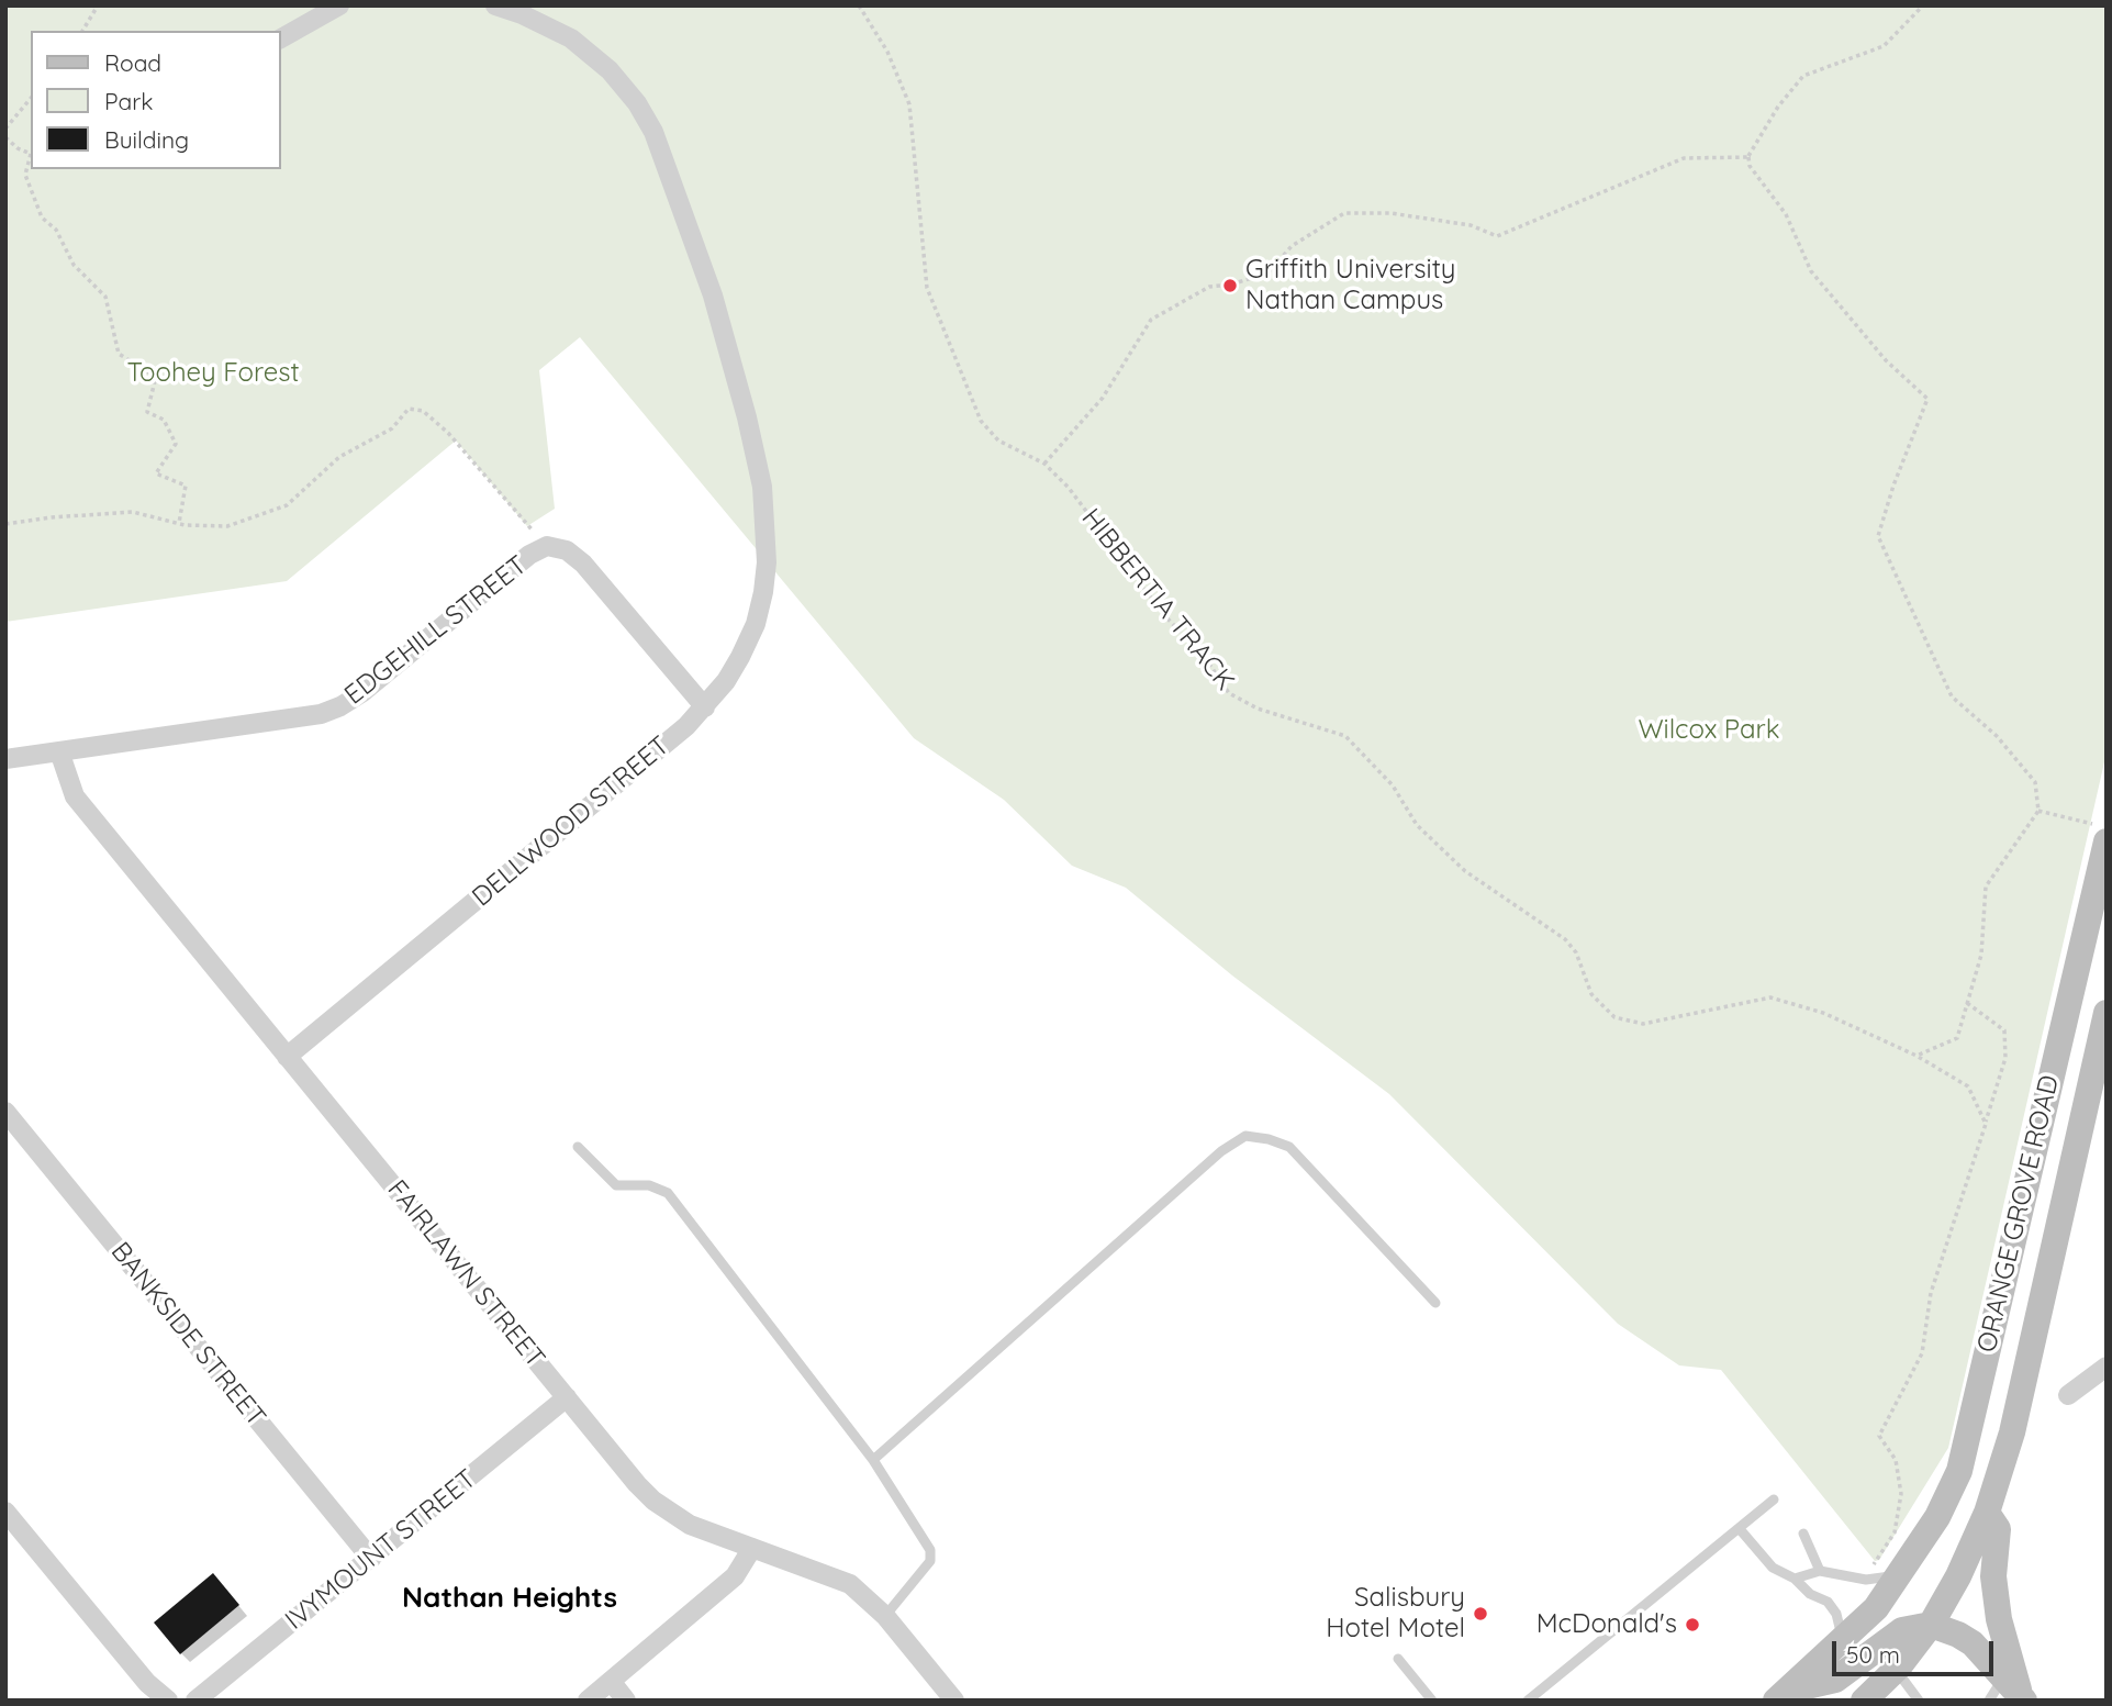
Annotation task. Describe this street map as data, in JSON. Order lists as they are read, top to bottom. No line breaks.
{"streets":{"main road":["ORANGE GROVE ROAD"],"street":["EDGEHILL STREET","DELLWOOD STREET","FAIRLAWN STREET","BANKSIDE STREET","IVYMOUNT STREET"],"path":["HIBBERTIA TRACK"]},"crossings":[["EDGEHILL STREET","DELLWOOD STREET"],["EDGEHILL STREET","FAIRLAWN STREET"],["DELLWOOD STREET","FAIRLAWN STREET"],["FAIRLAWN STREET","IVYMOUNT STREET"],["BANKSIDE STREET","IVYMOUNT STREET"]],"districts":["Nathan Heights"],"parks":["Toohey Forest","Wilcox Park"],"places":["Griffith University Nathan Campus","Salisbury Hotel Motel","McDonald's"],"legend":["Road","Park","Building"],"scale_bar":"50 m"}
